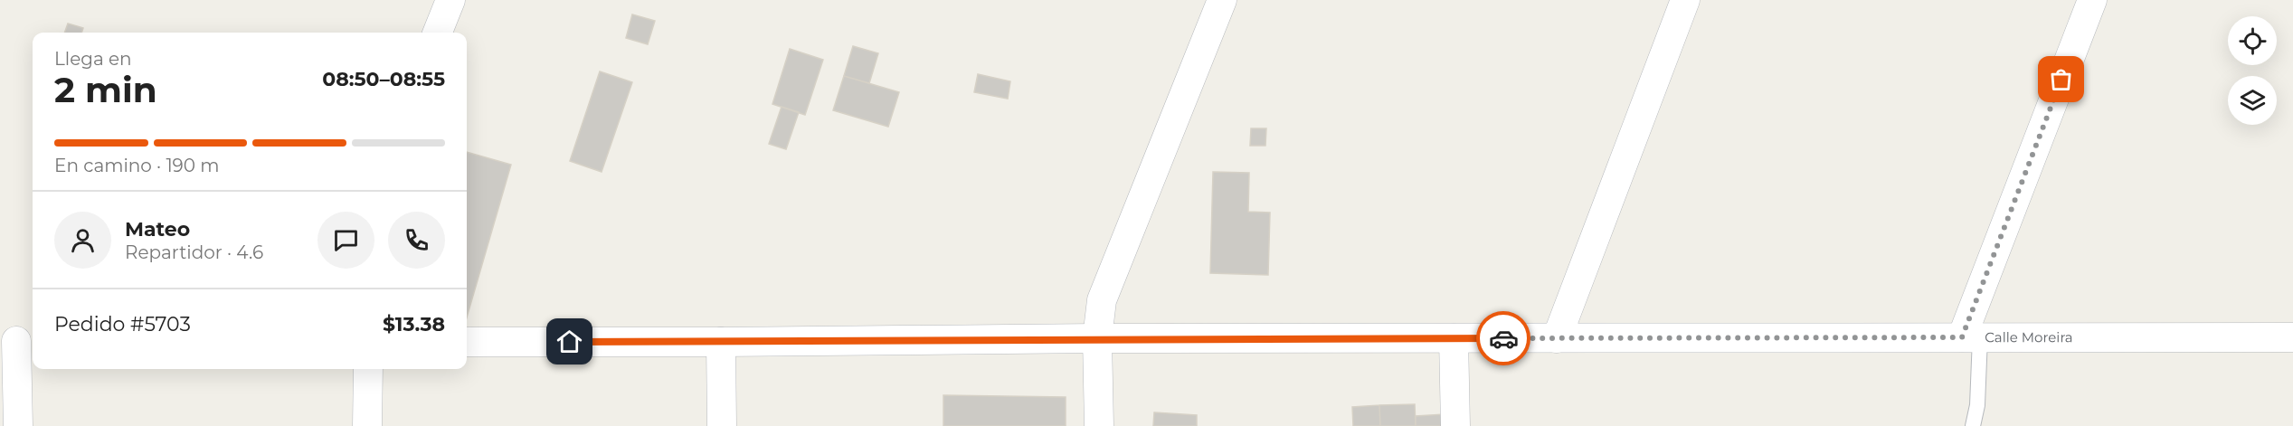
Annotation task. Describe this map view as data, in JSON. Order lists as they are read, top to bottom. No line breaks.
{"streets":{"street":["Calle Moreira"]},"page":{"heading":["2 min","Llega en","08:50–08:55"],"panel":["Mateo","Repartidor · 4.6","Pedido #5703","$13.38"],"bar":"En camino · 190 m"}}
